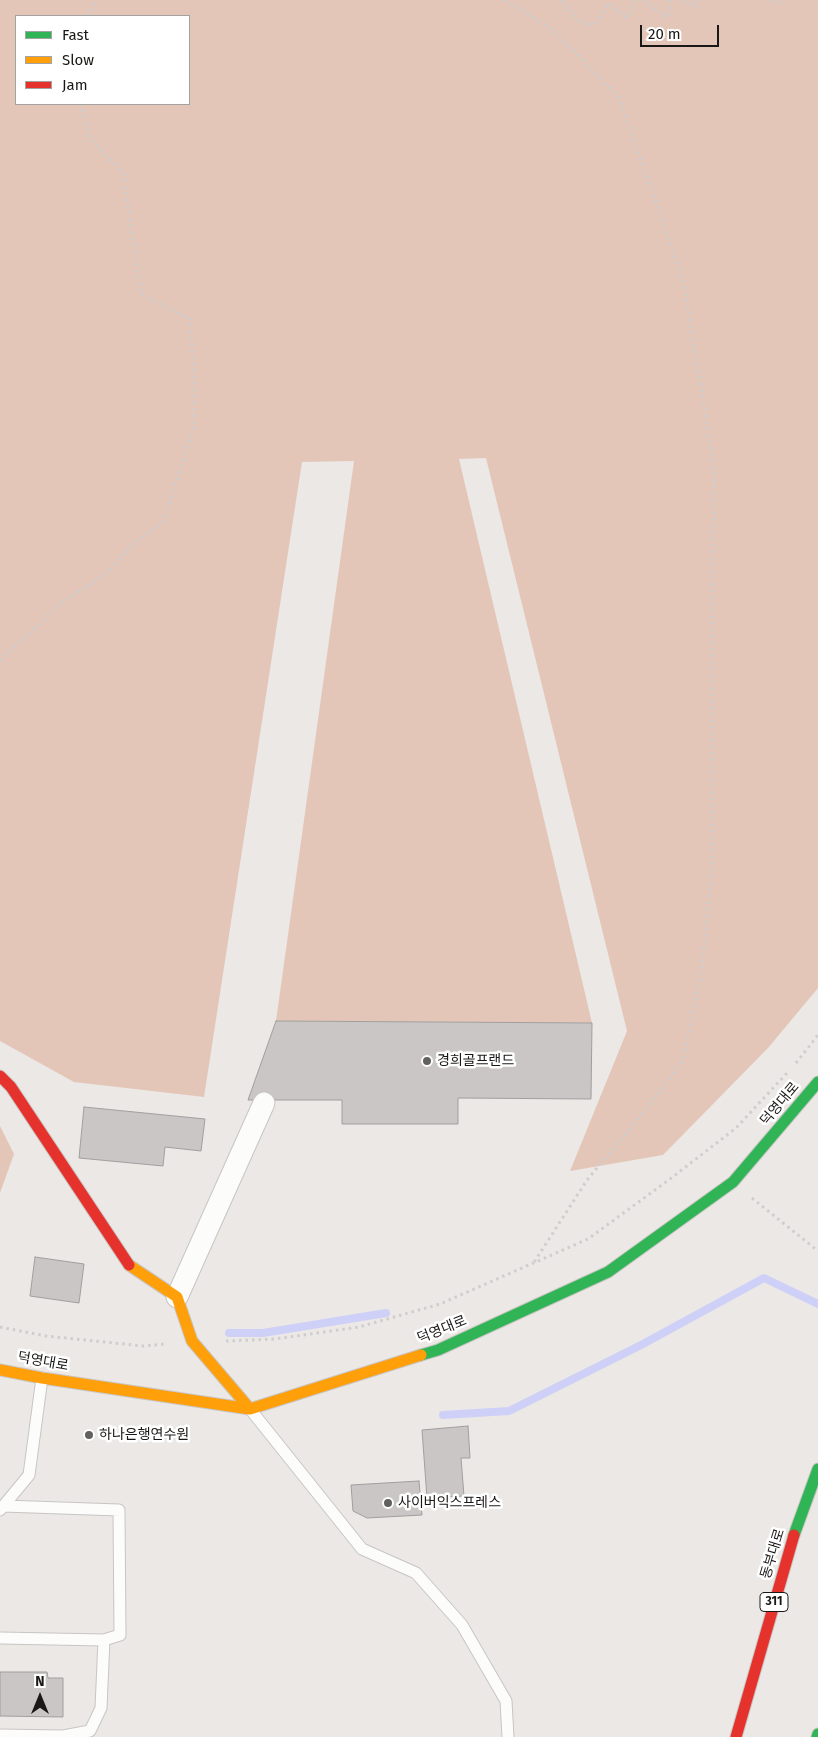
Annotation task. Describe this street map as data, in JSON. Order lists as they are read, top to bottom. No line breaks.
{"streets":{"main road":["덕영대로","동부대로","311"]},"places":["경희골프랜드","하나은행연수원","사이버익스프레스"],"legend":["Fast","Slow","Jam"],"scale_bar":"20 m","north":"top"}
